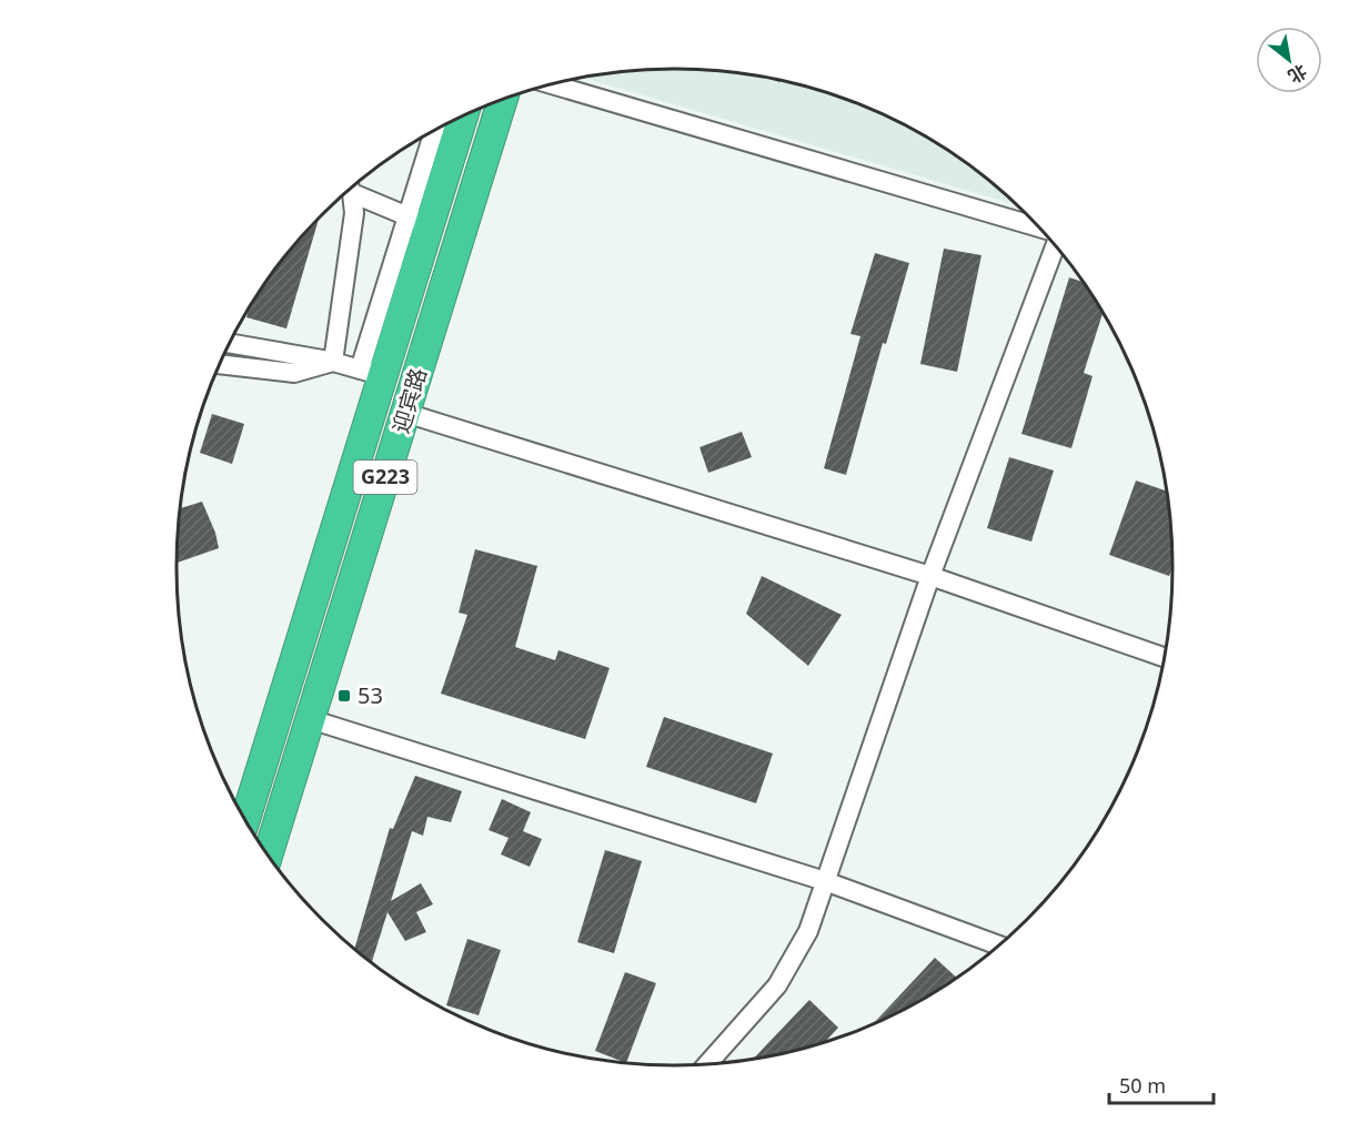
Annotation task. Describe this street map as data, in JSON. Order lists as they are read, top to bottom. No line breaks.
{"streets":{"highway":["迎宾路","G223"]},"places":{"transit":["53"]},"scale_bar":"50 m","north":"bottom right"}
